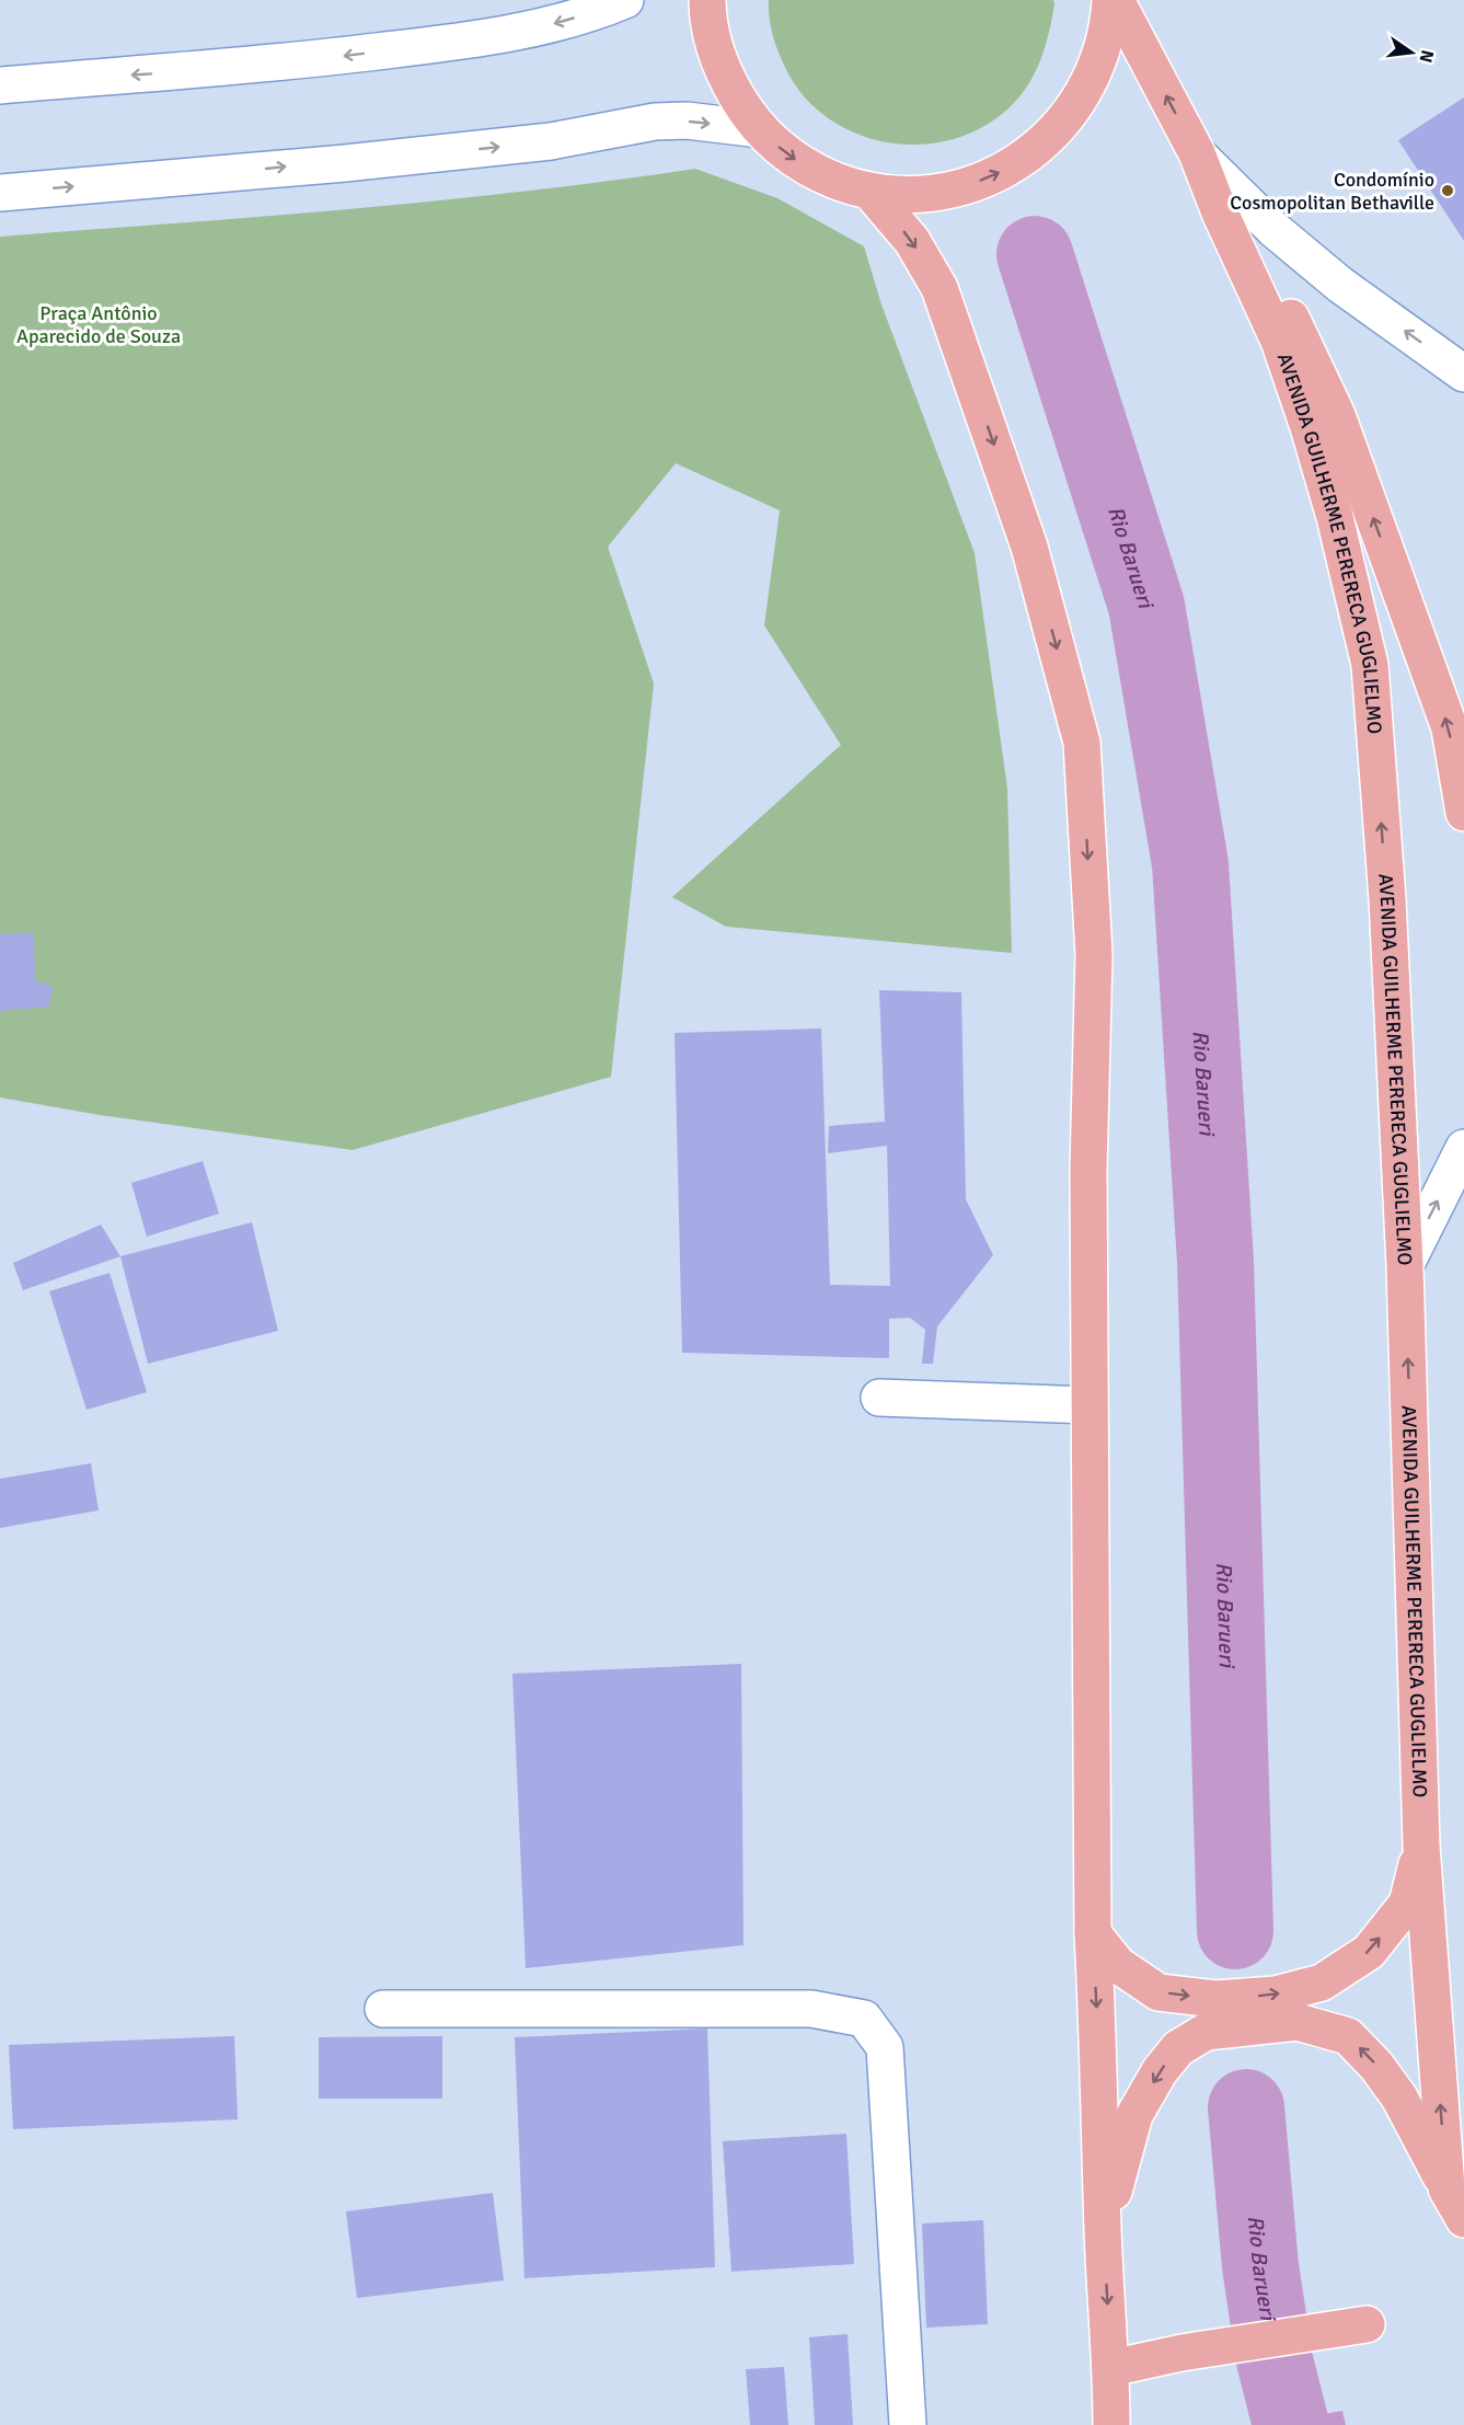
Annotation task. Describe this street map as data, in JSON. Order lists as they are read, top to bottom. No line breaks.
{"streets":{"main road":["AVENIDA GUILHERME PERERECA GUGLIELMO"]},"water":["Rio Barueri"],"parks":["Praça Antônio Aparecido de Souza"],"places":["Condomínio Cosmopolitan Bethaville"],"north":"right"}
